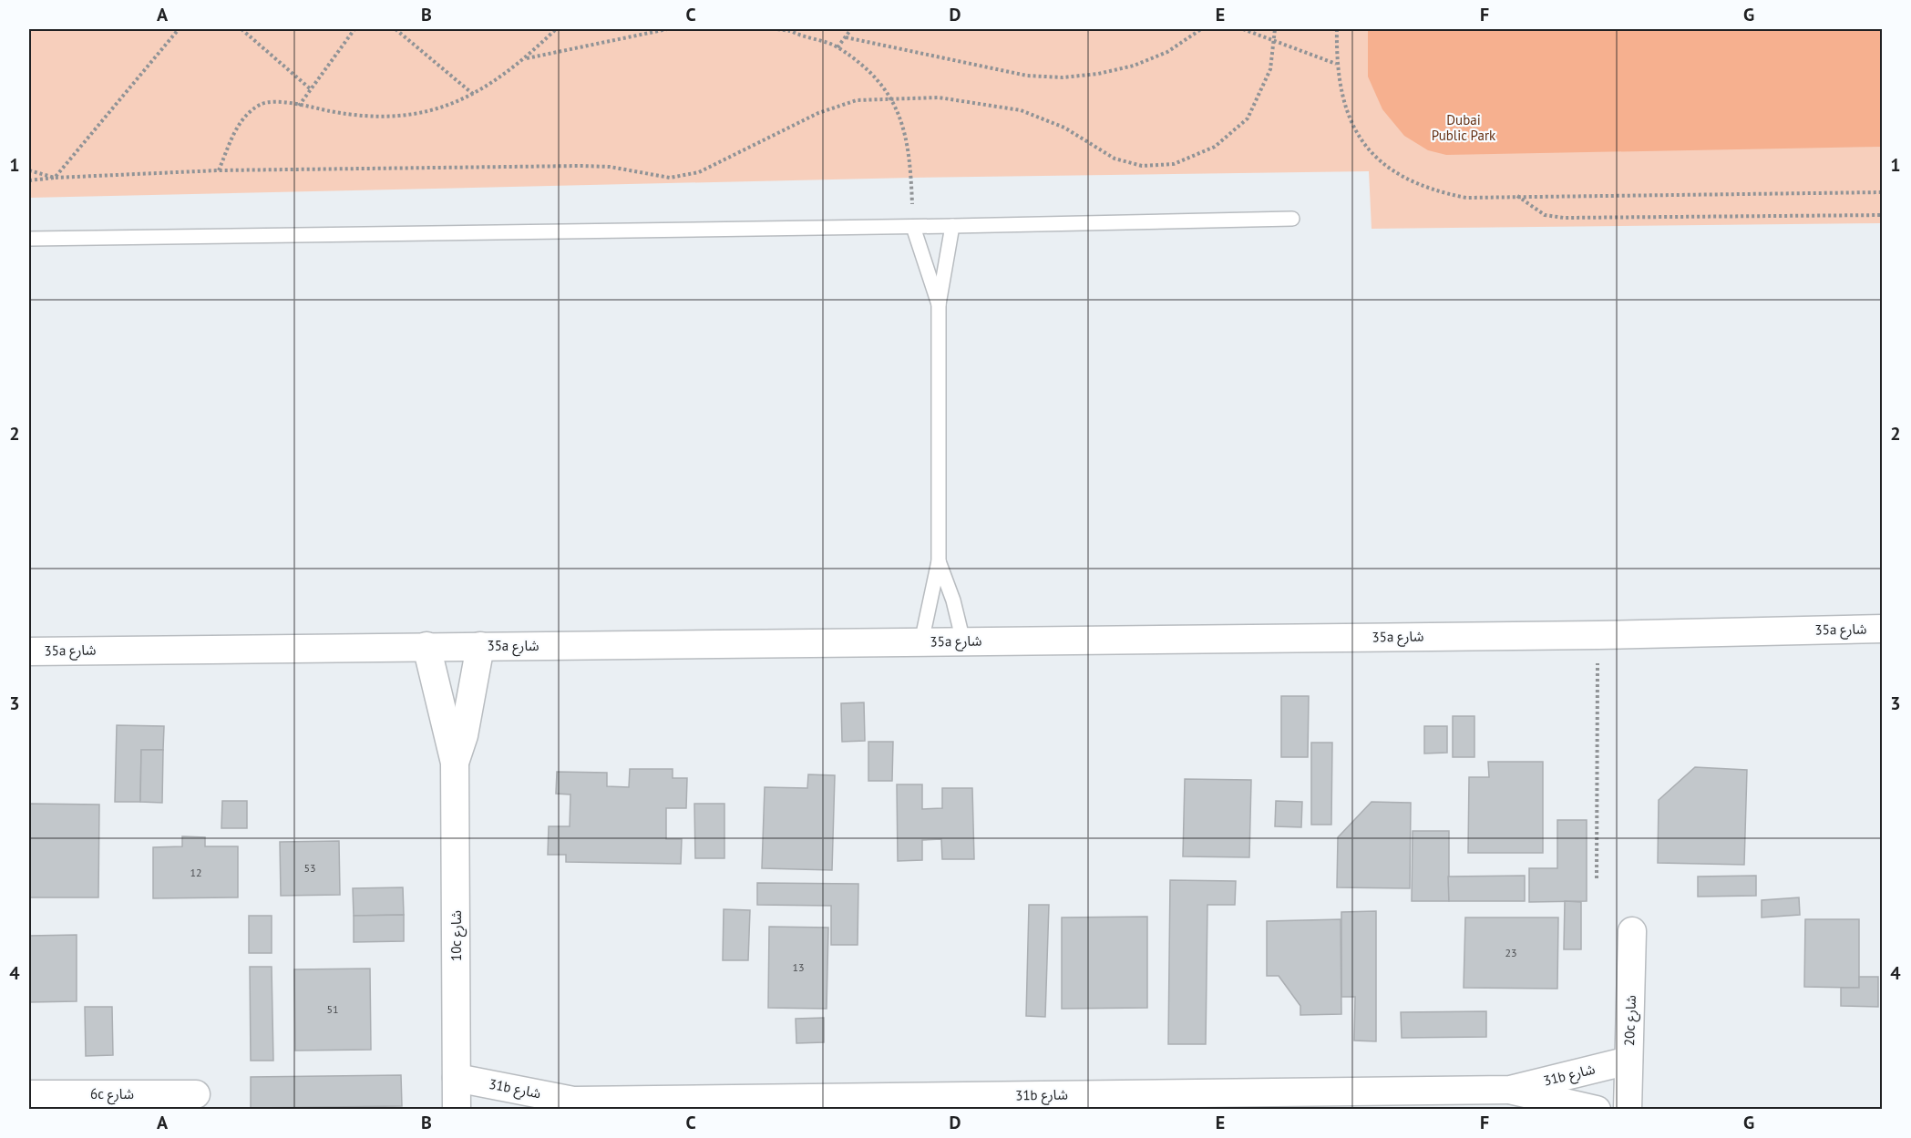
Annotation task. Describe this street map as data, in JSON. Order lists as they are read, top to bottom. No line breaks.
{"streets":{"street":["35a شارع","10c شارع","20c شارع","31b شارع","6c شارع"]},"crossings":[["35a شارع","10c شارع"],["10c شارع","31b شارع"],["20c شارع","31b شارع"]],"parks":["Dubai Public Park"],"house_numbers":["53","12","23","13","51"],"grid":{"columns":["A","B","C","D","E","F","G"],"rows":["1","2","3","4"]}}
